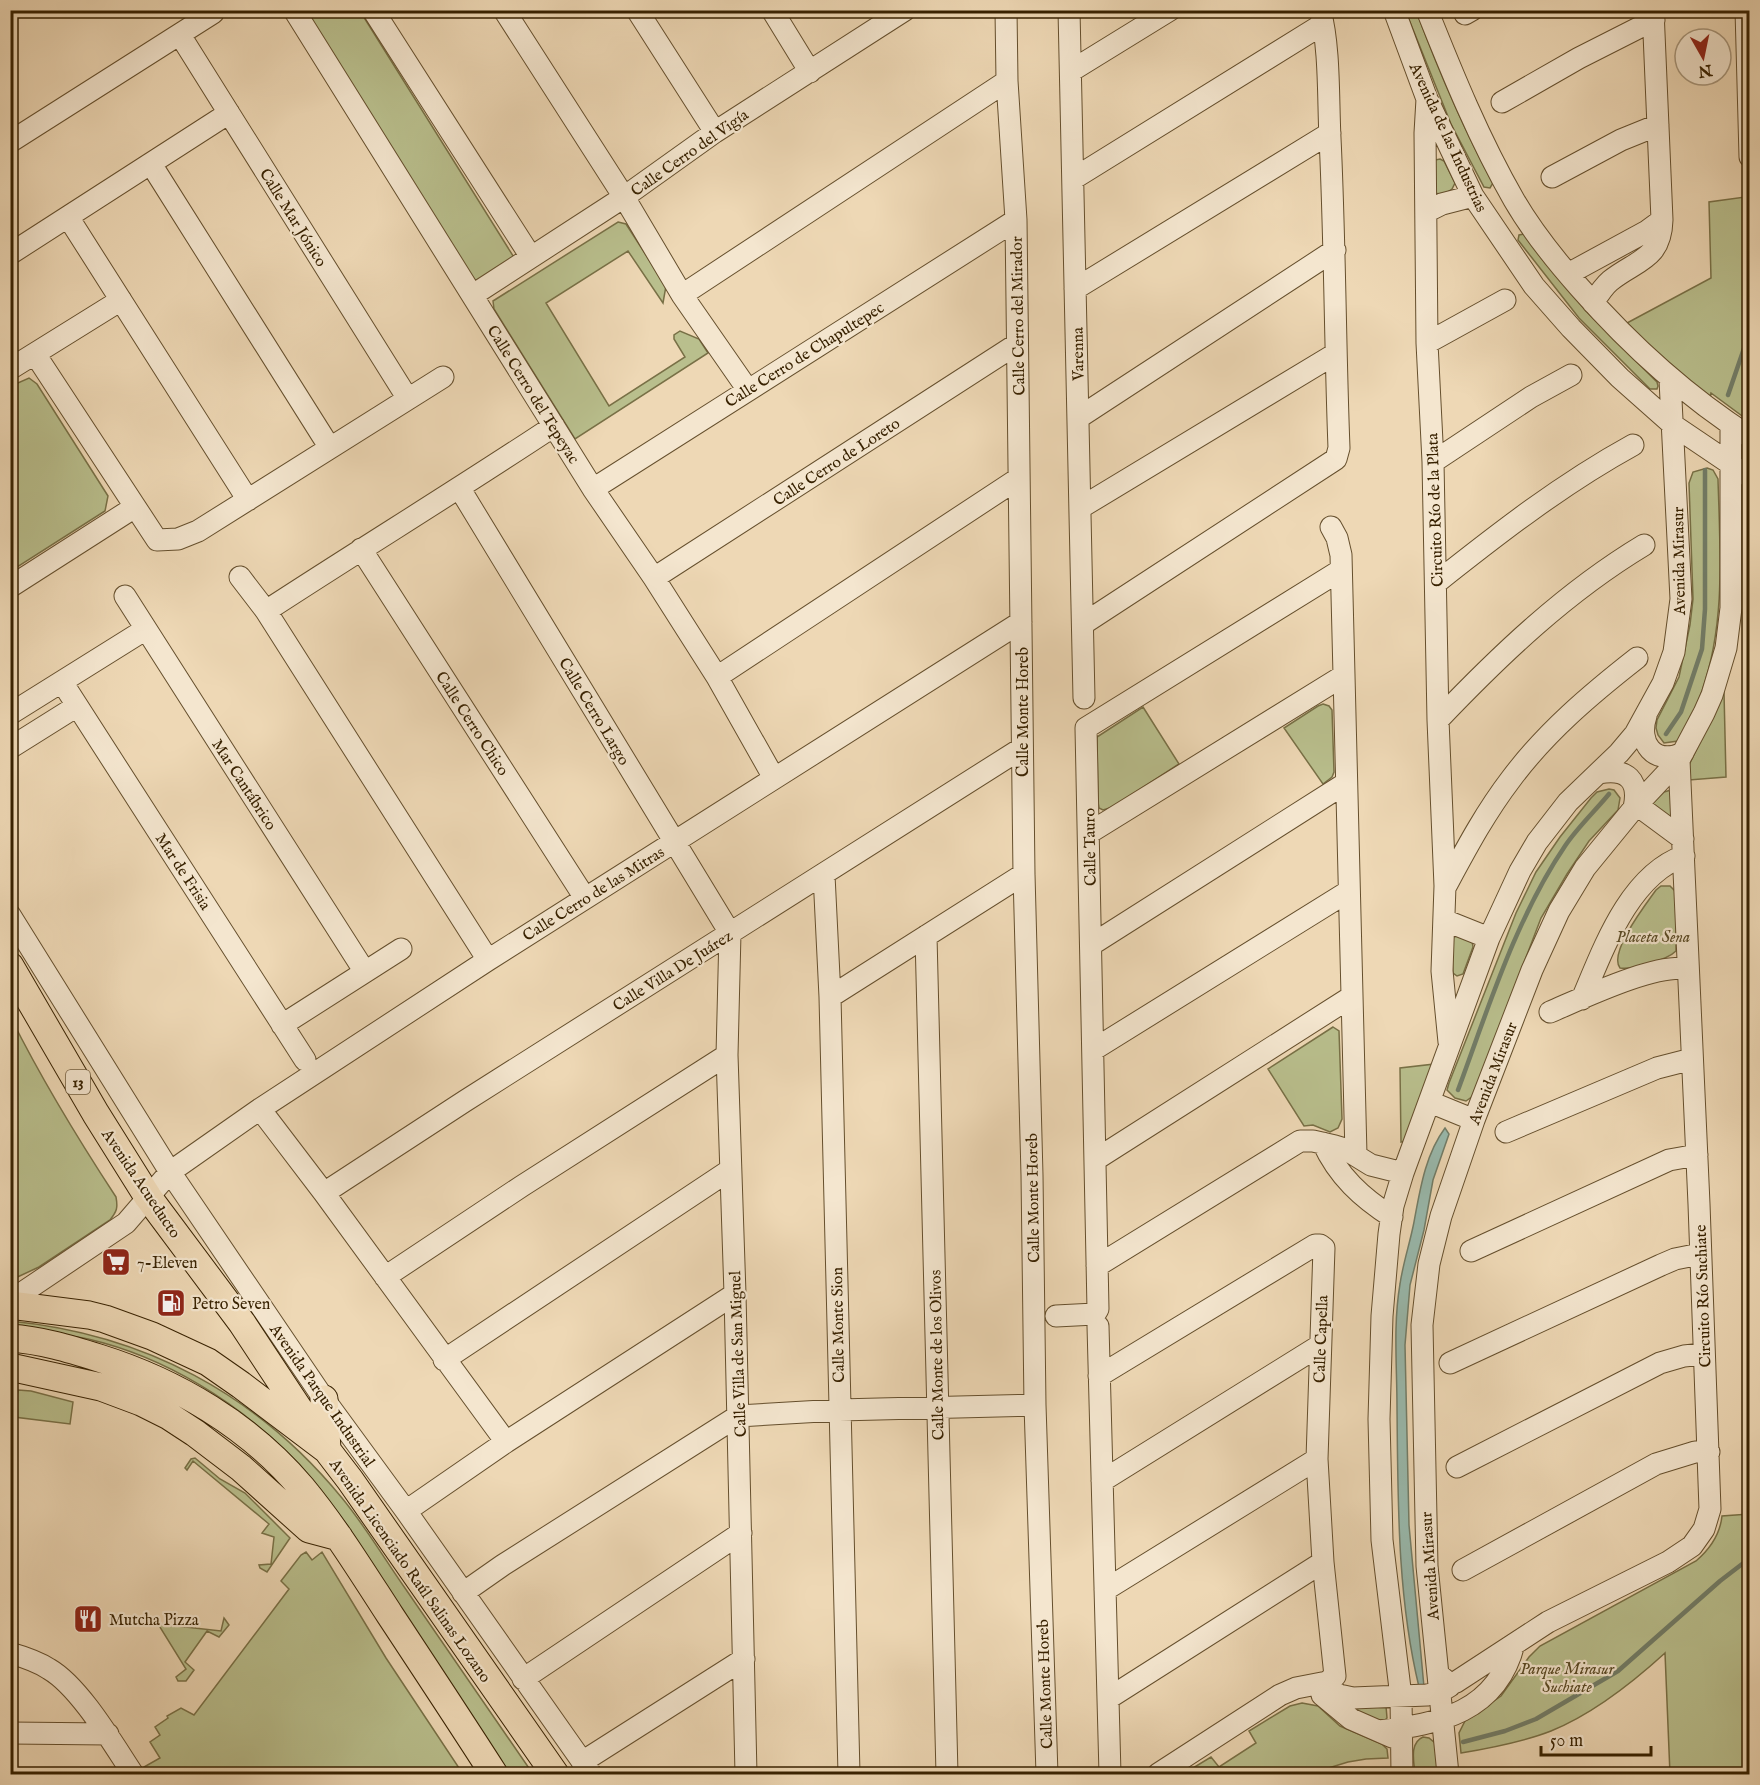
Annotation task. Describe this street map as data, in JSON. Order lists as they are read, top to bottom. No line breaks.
{"streets":{"main road":["13","Avenida Acueducto","Avenida Licenciado Raúl Salinas Lozano"],"street":["Avenida de las Industrias","Calle Cerro del Vigía","Calle Mar Jónico","Calle Cerro del Mirador","Calle Cerro de Chapultepec","Varenna","Calle Cerro del Tepeyac","Calle Cerro de Loreto","Circuito Río de la Plata","Avenida Mirasur","Calle Cerro Largo","Calle Monte Horeb","Calle Cerro Chico","Mar Cantábrico","Calle Tauro","Mar de Frisia","Calle Cerro de las Mitras","Calle Villa De Juárez","Circuito Río Suchiate","Calle Monte Sion","Calle Capella","Calle Villa de San Miguel","Calle Monte de los Olivos","Avenida Parque Industrial"]},"crossings":[["Avenida de las Industrias","Circuito Río de la Plata"],["Avenida de las Industrias","Avenida Mirasur"],["Calle Cerro del Vigía","Calle Cerro del Tepeyac"],["Calle Cerro del Mirador","Calle Cerro de Chapultepec"],["Calle Cerro del Mirador","Calle Cerro de Loreto"],["Calle Cerro del Mirador","Calle Monte Horeb"],["Calle Cerro del Mirador","Calle Cerro de las Mitras"],["Calle Cerro de Chapultepec","Calle Cerro del Tepeyac"],["Calle Cerro del Tepeyac","Calle Cerro de Loreto"],["Calle Cerro del Tepeyac","Calle Cerro de las Mitras"],["Circuito Río de la Plata","Avenida Mirasur"],["Avenida Mirasur","Circuito Río Suchiate"],["Calle Cerro Largo","Calle Cerro de las Mitras"],["Calle Cerro Largo","Calle Villa De Juárez"],["Calle Cerro Largo","Calle Villa de San Miguel"],["Calle Monte Horeb","Calle Cerro de las Mitras"],["Calle Monte Horeb","Calle Villa De Juárez"],["Calle Cerro Chico","Calle Cerro de las Mitras"],["Calle Cerro de las Mitras","Avenida Acueducto"],["Calle Cerro de las Mitras","Avenida Parque Industrial"],["Calle Cerro de las Mitras","Avenida Licenciado Raúl Salinas Lozano"],["Calle Villa De Juárez","Calle Monte Sion"],["Calle Villa De Juárez","Calle Villa de San Miguel"],["Avenida Acueducto","Avenida Licenciado Raúl Salinas Lozano"]],"parks":["Placeta Sena","Parque Mirasur Suchiate"],"places":{"supermarket":["7-Eleven"],"fuel station":["Petro Seven"],"restaurant":["Mutcha Pizza"]},"scale_bar":"50 m","north":"bottom"}
